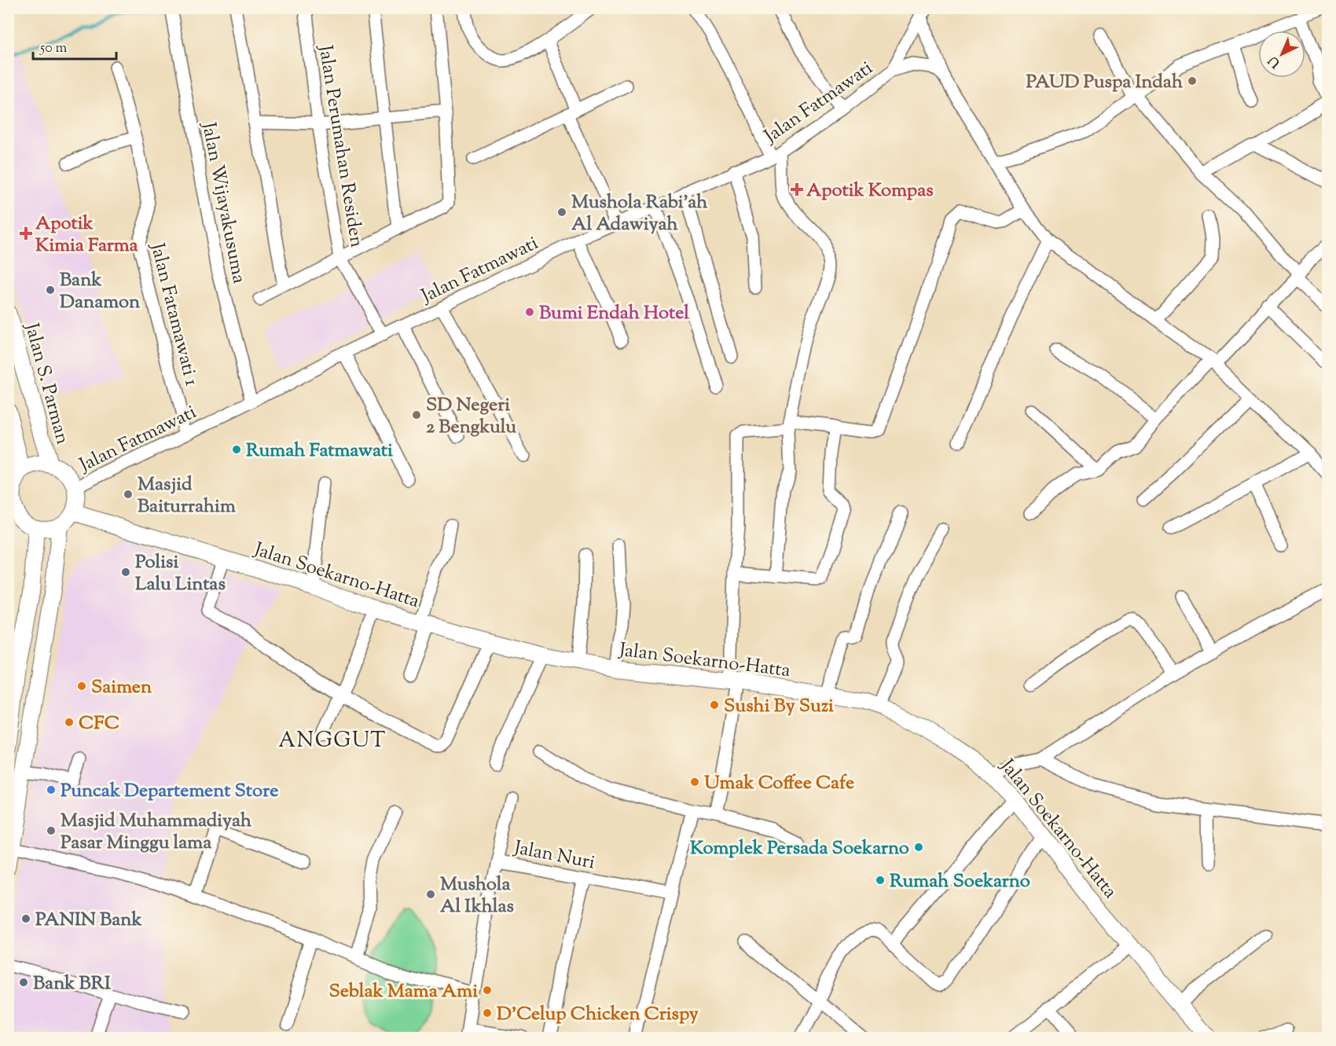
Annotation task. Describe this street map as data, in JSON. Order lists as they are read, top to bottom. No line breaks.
{"streets":{"main road":["Jalan S. Parman","Jalan Soekarno-Hatta"],"street":["Jalan Fatmawati","Jalan Perumahan Residen","Jalan Wijayakusuma","Jalan Fatamawati 1","Jalan Nuri"]},"crossings":[["Jalan Fatmawati","Jalan Perumahan Residen"],["Jalan Fatmawati","Jalan Wijayakusuma"],["Jalan Fatmawati","Jalan Fatamawati 1"],["Jalan Fatmawati","Jalan S. Parman"],["Jalan Fatmawati","Jalan Soekarno-Hatta"],["Jalan S. Parman","Jalan Soekarno-Hatta"]],"districts":["ANGGUT"],"places":{"other":["PAUD Puspa Indah","Mushola Rabi'ah Al Adawiyah","Bank Danamon","Bumi Endah Hotel","SD Negeri 2 Bengkulu","Rumah Fatmawati","Masjid Baiturrahim","Polisi Lalu Lintas","Saimen","Sushi By Suzi","CFC","Umak Coffee Cafe","Puncak Departement Store","Masjid Muhammadiyah Pasar Minggu lama","Komplek Persada Soekarno","Rumah Soekarno","Mushola Al Ikhlas","PANIN Bank","Bank BRI","Seblak Mama Ami","D'Celup Chicken Crispy"],"health":["Apotik Kompas","Apotik Kimia Farma"]},"scale_bar":"50 m","north":"bottom left"}
